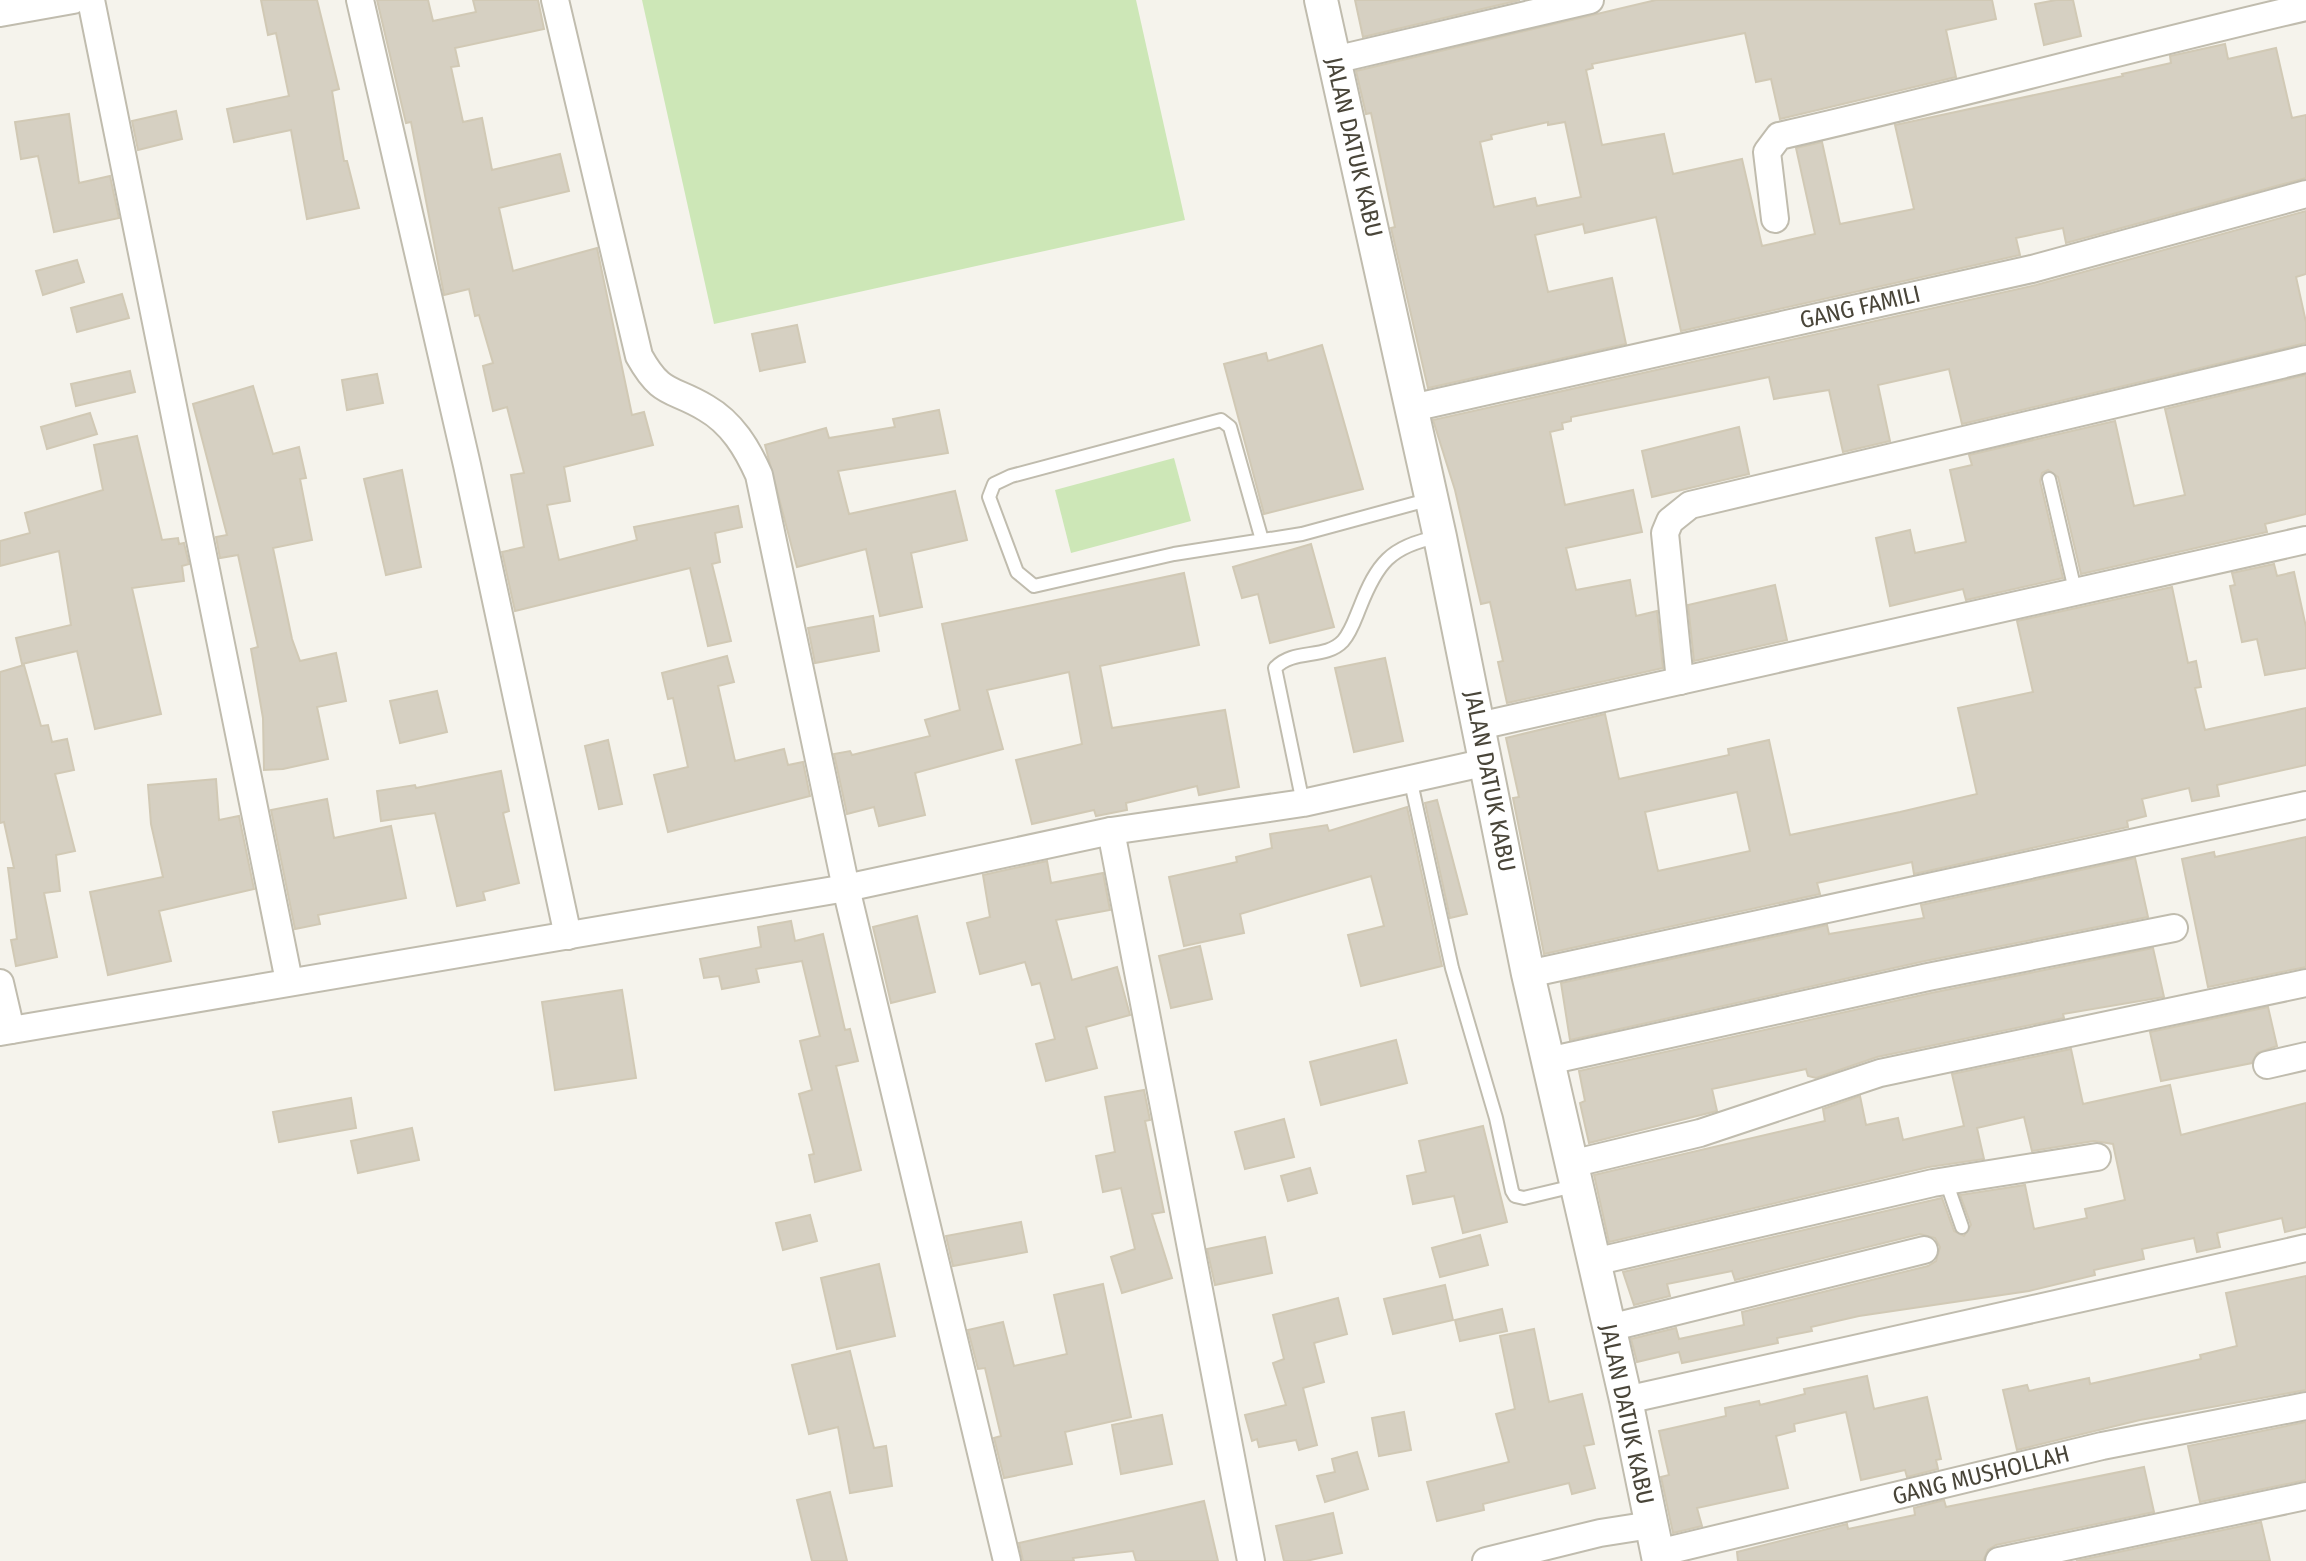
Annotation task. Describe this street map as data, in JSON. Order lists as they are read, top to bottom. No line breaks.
{"streets":{"street":["JALAN DATUK KABU","GANG FAMILI","GANG MUSHOLLAH"]},"crossings":[["JALAN DATUK KABU","GANG FAMILI"],["JALAN DATUK KABU","GANG MUSHOLLAH"]]}
